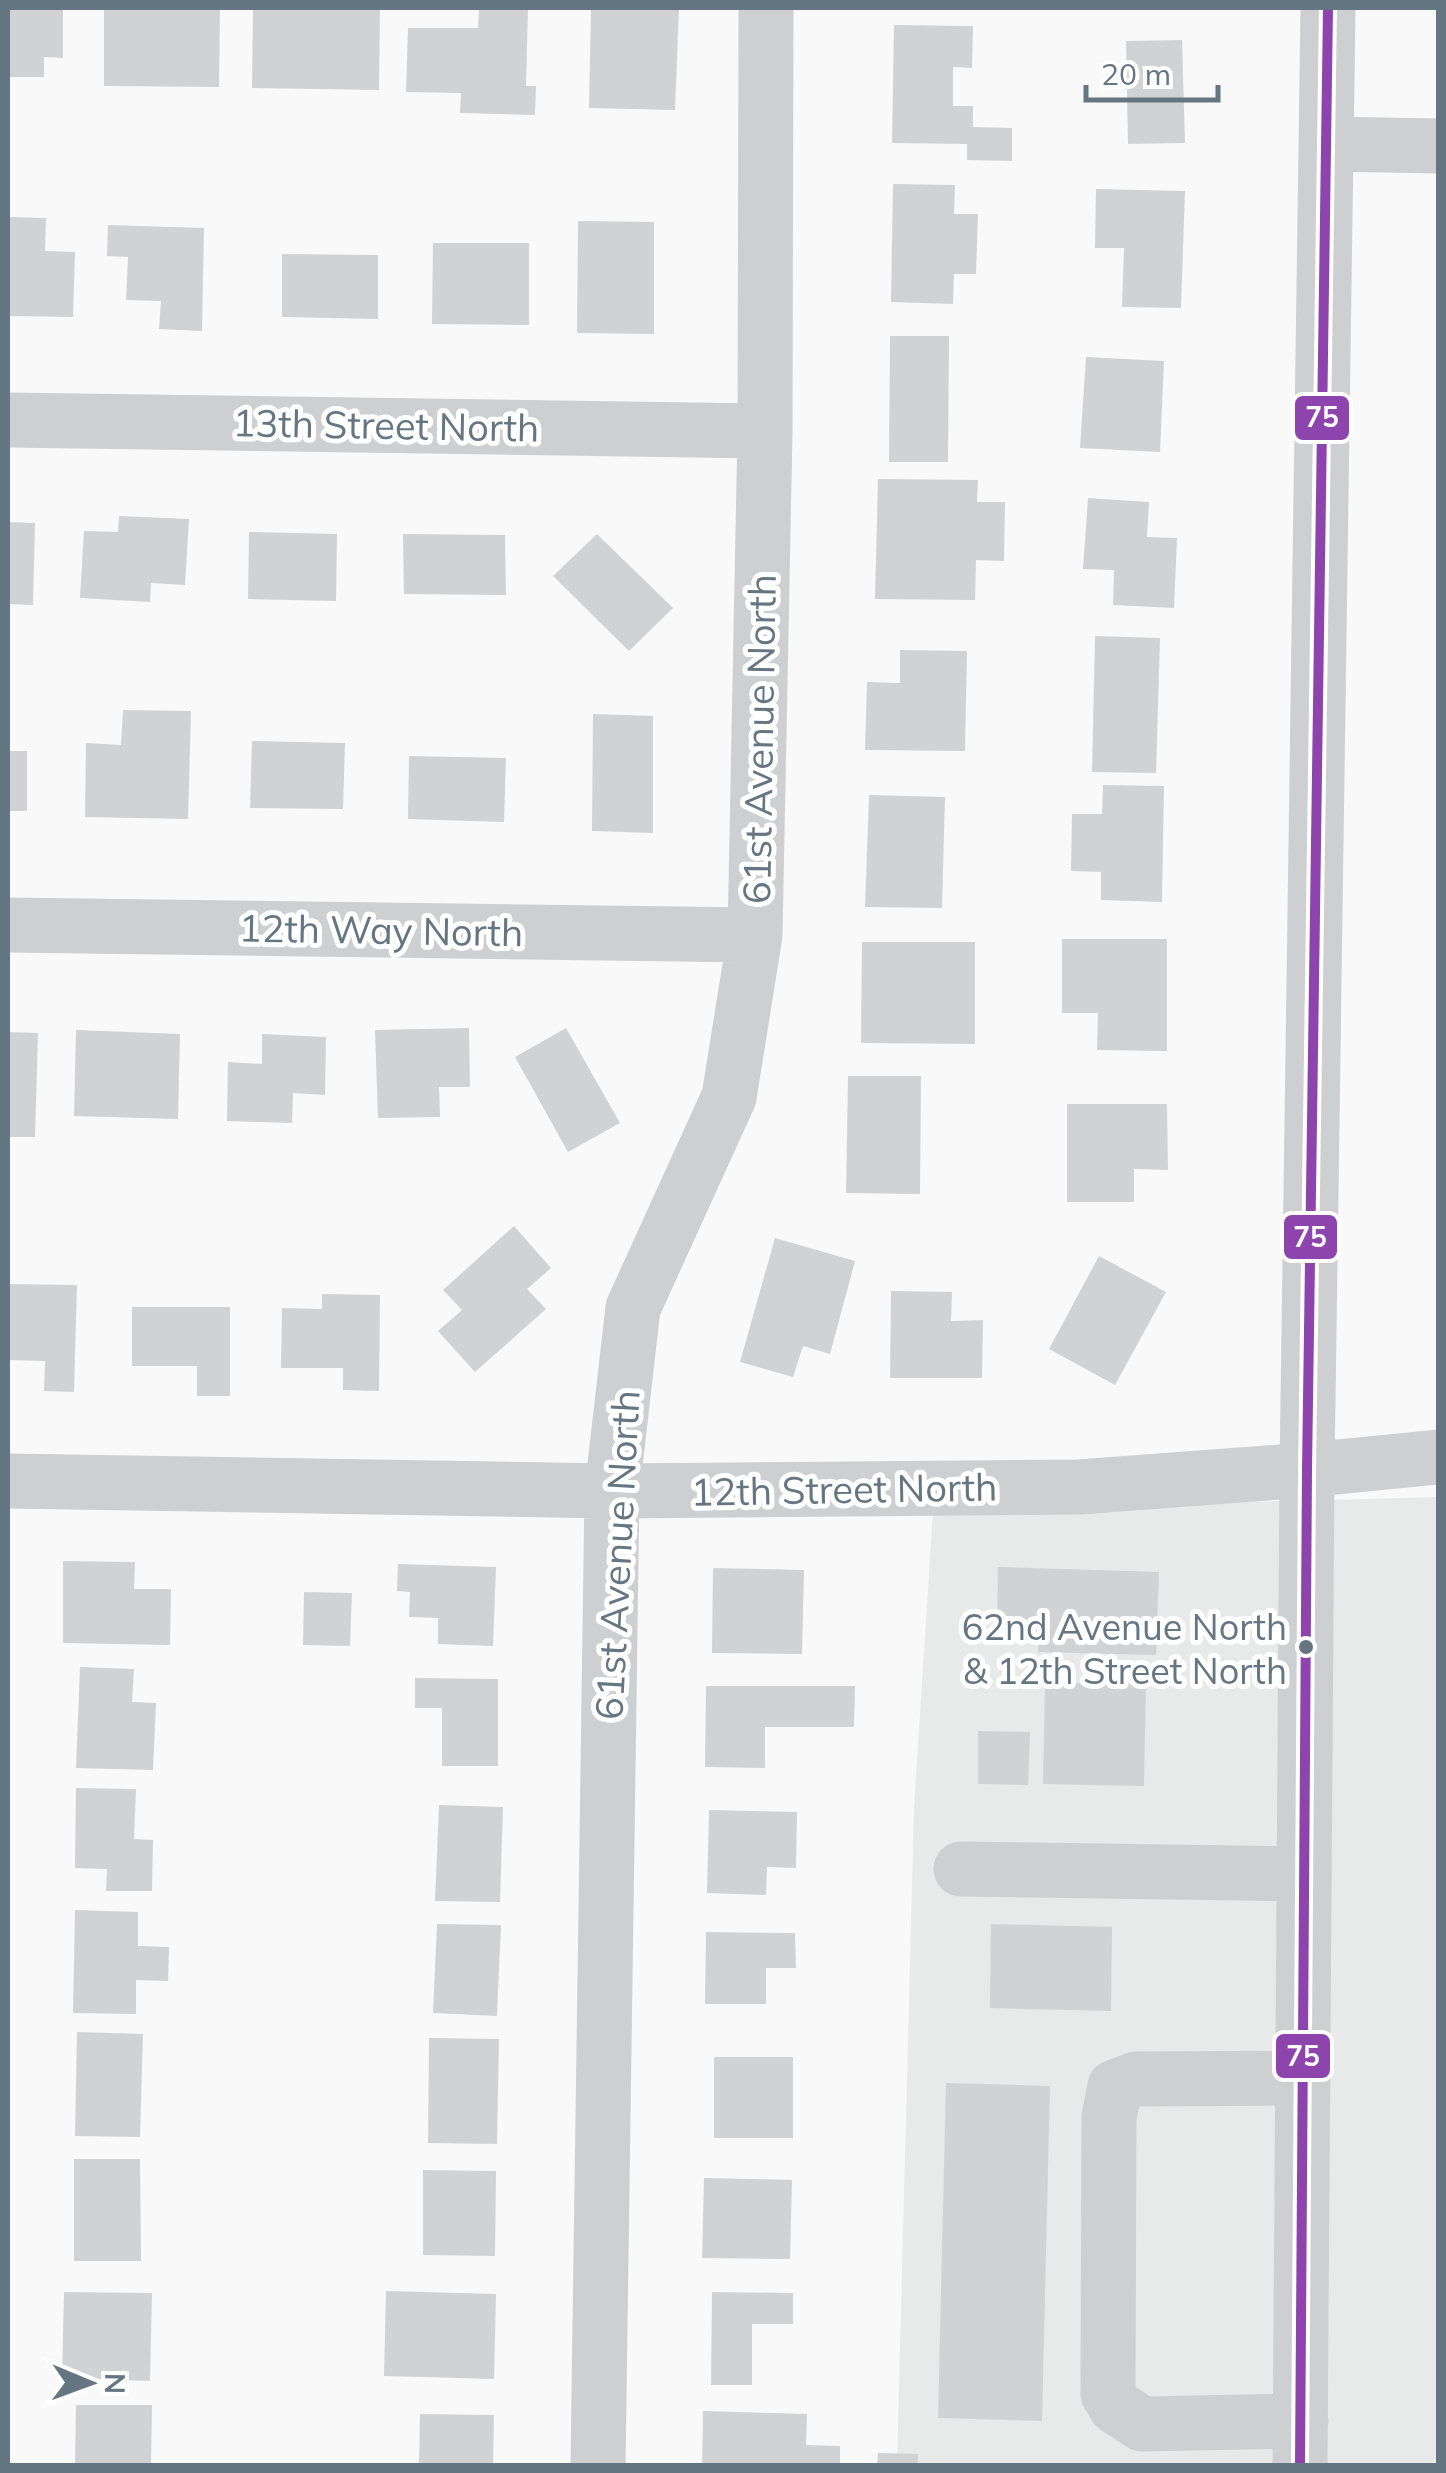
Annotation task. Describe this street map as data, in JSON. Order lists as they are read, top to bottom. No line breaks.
{"streets":{"street":["13th Street North","61st Avenue North","12th Way North","12th Street North"]},"crossings":[["13th Street North","61st Avenue North"],["61st Avenue North","12th Way North"],["61st Avenue North","12th Street North"]],"places":["62nd Avenue North & 12th Street North"],"lines":["transit line 75"],"scale_bar":"20 m","north":"right"}
